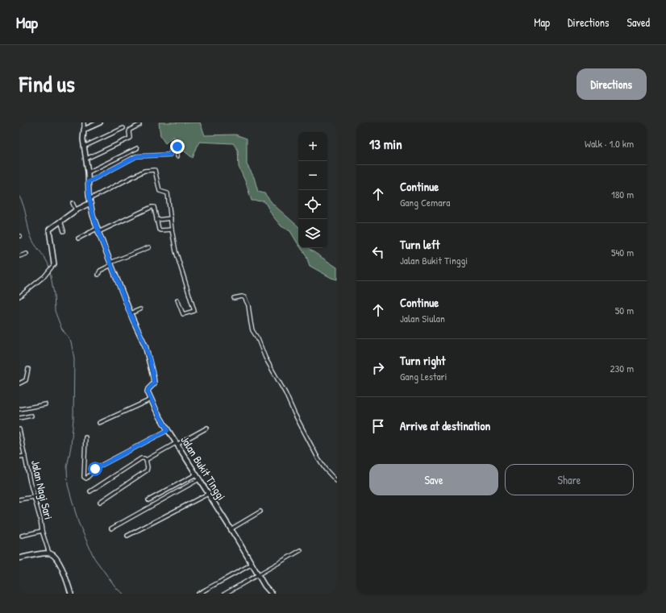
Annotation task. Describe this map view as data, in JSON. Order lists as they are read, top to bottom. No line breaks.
{"streets":{"street":["Jalan Bukit Tinggi","Jalan Nagi Sari"]},"page":{"header":"Map","nav":["Map","Directions","Saved"],"title":"Find us","buttons":["Directions",["Save","Share"]],"heading":["13 min","Walk · 1.0 km"],"map_buttons":["+","−"],"list":[["Continue","Gang Cemara","180 m"],["Turn left","Jalan Bukit Tinggi","540 m"],["Continue","Jalan Siulan","50 m"],["Turn right","Gang Lestari","230 m"],"Arrive at destination"]}}
